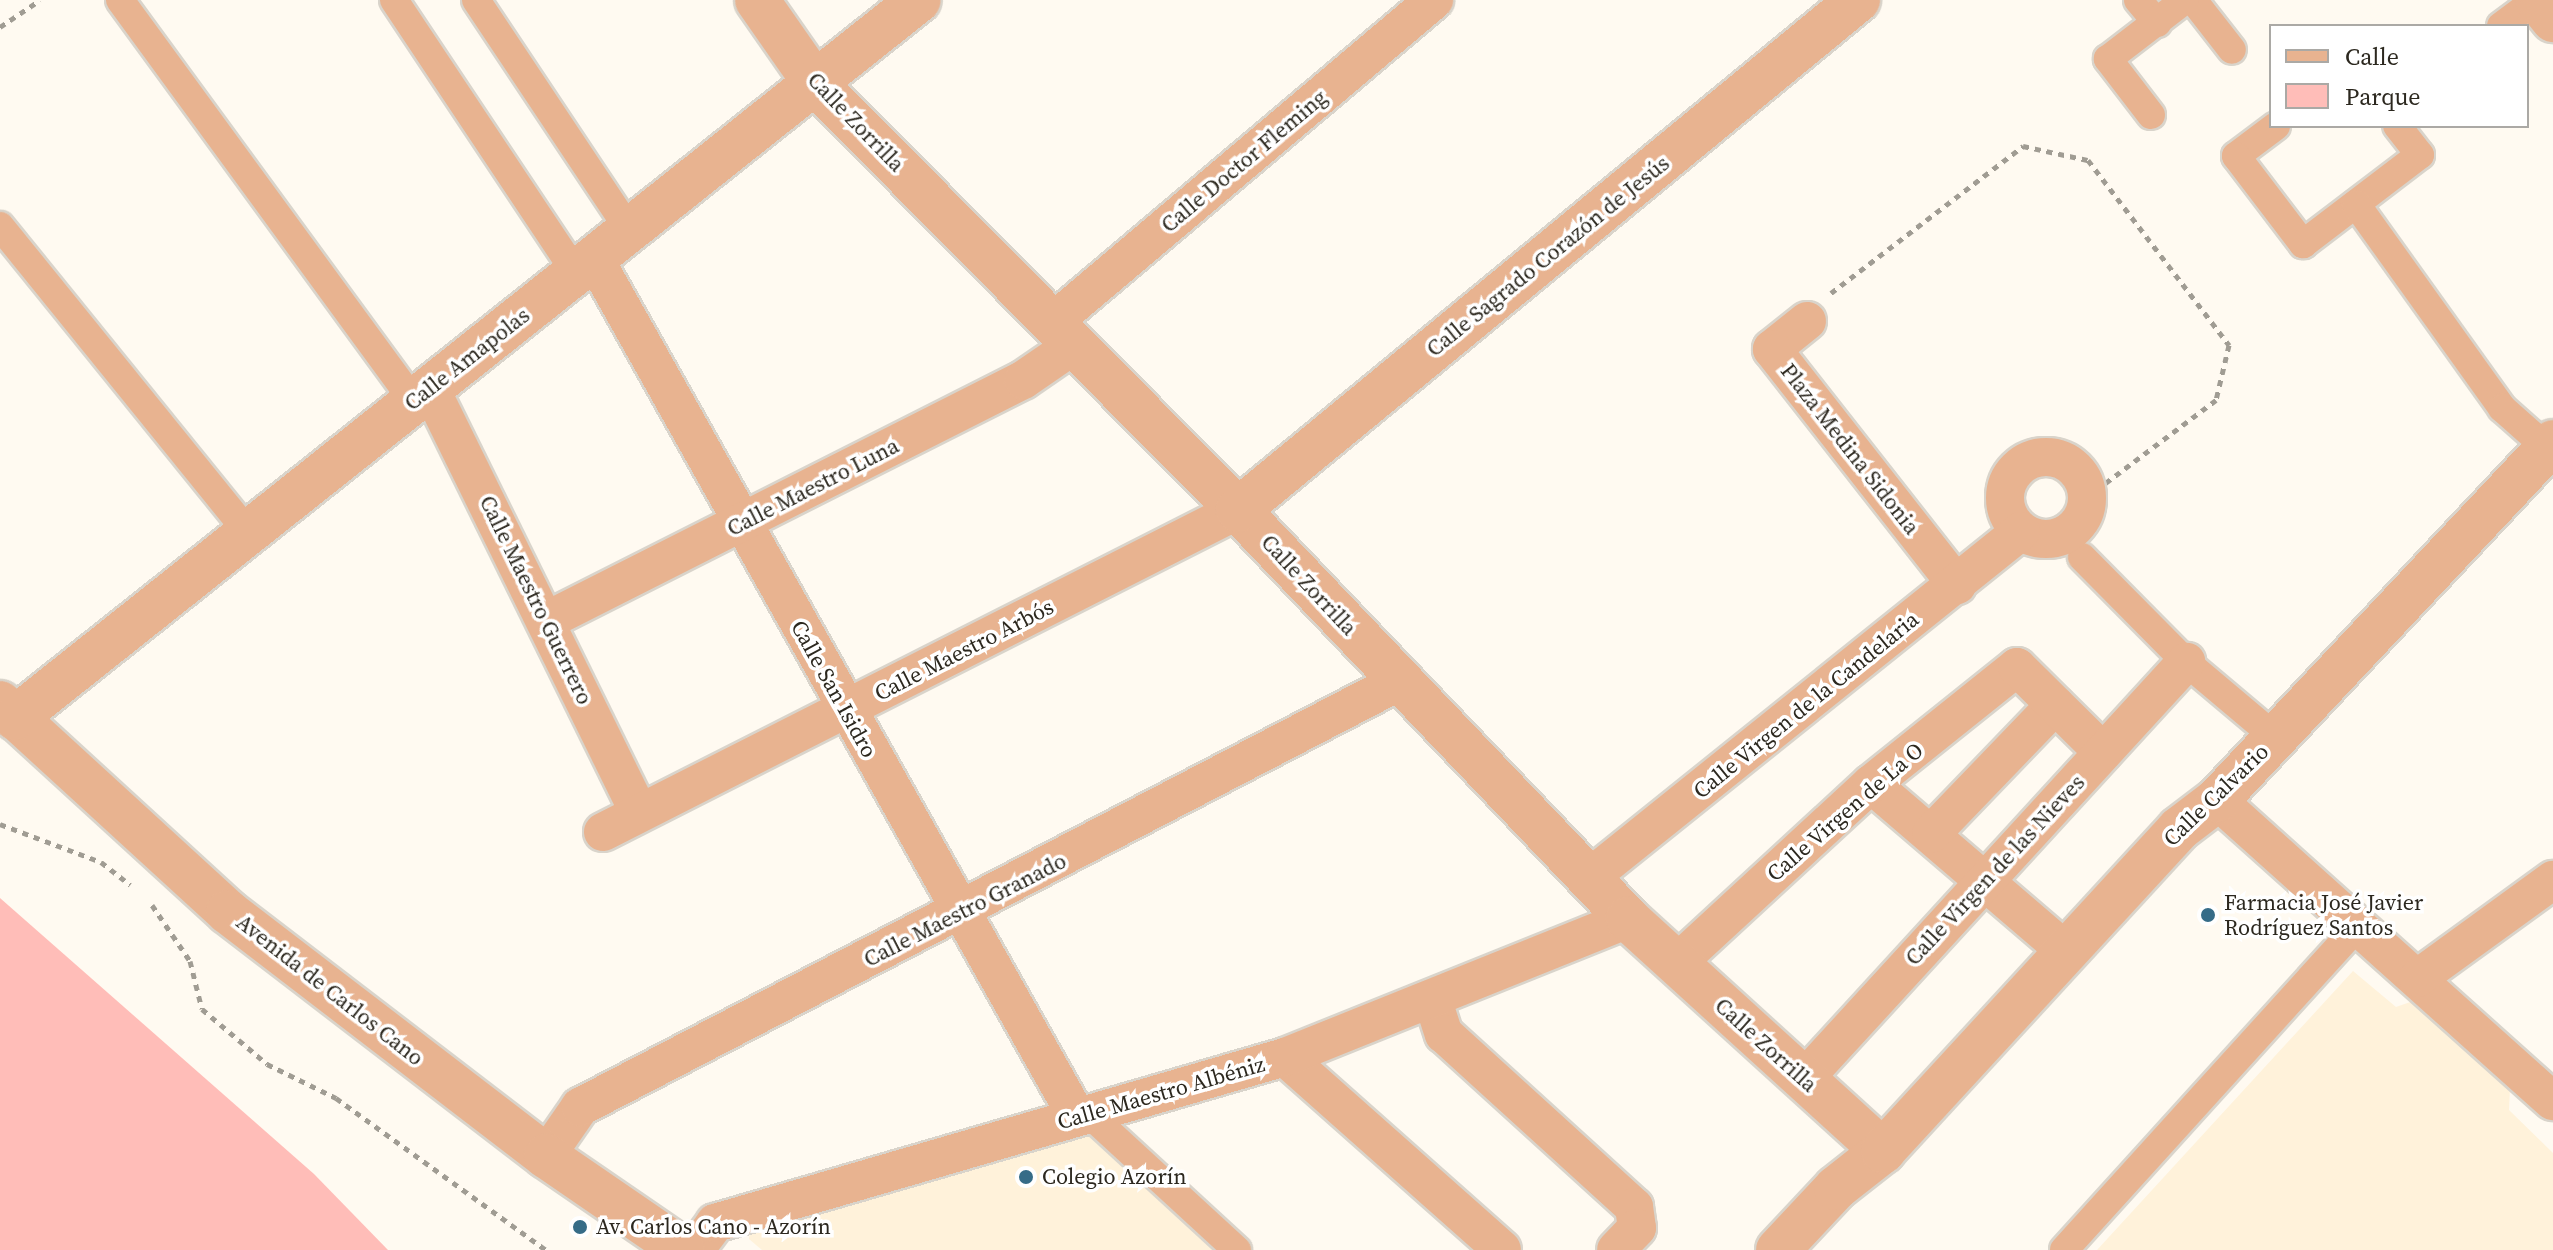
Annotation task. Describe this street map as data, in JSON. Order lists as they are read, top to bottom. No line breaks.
{"streets":{"street":["Calle Zorrilla","Calle Doctor Fleming","Calle Sagrado Corazón de Jesús","Calle Amapolas","Plaza Medina Sidonia","Calle Maestro Luna","Calle Maestro Guerrero","Calle Maestro Arbós","Calle San Isidro","Calle Virgen de la Candelaria","Calle Calvario","Calle Virgen de La O","Calle Virgen de las Nieves","Calle Maestro Granado","Avenida de Carlos Cano","Calle Maestro Albéniz"]},"crossings":[["Calle Zorrilla","Calle Doctor Fleming"],["Calle Zorrilla","Calle Sagrado Corazón de Jesús"],["Calle Zorrilla","Calle Amapolas"],["Calle Zorrilla","Calle Maestro Luna"],["Calle Zorrilla","Calle Maestro Arbós"],["Calle Zorrilla","Calle Virgen de la Candelaria"],["Calle Zorrilla","Calle Calvario"],["Calle Zorrilla","Calle Virgen de La O"],["Calle Zorrilla","Calle Virgen de las Nieves"],["Calle Zorrilla","Calle Maestro Granado"],["Calle Zorrilla","Calle Maestro Albéniz"],["Calle Doctor Fleming","Calle Maestro Luna"],["Calle Sagrado Corazón de Jesús","Calle Maestro Arbós"],["Calle Amapolas","Calle Maestro Guerrero"],["Calle Amapolas","Calle San Isidro"],["Calle Amapolas","Avenida de Carlos Cano"],["Plaza Medina Sidonia","Calle Virgen de la Candelaria"],["Calle Maestro Luna","Calle Maestro Guerrero"],["Calle Maestro Luna","Calle San Isidro"],["Calle Maestro Guerrero","Calle Maestro Arbós"],["Calle Maestro Arbós","Calle San Isidro"],["Calle San Isidro","Calle Maestro Granado"],["Calle San Isidro","Calle Maestro Albéniz"],["Calle Maestro Granado","Avenida de Carlos Cano"]],"places":["Farmacia José Javier Rodríguez Santos","Colegio Azorín","Av. Carlos Cano - Azorín"],"legend":["Calle","Parque"]}
